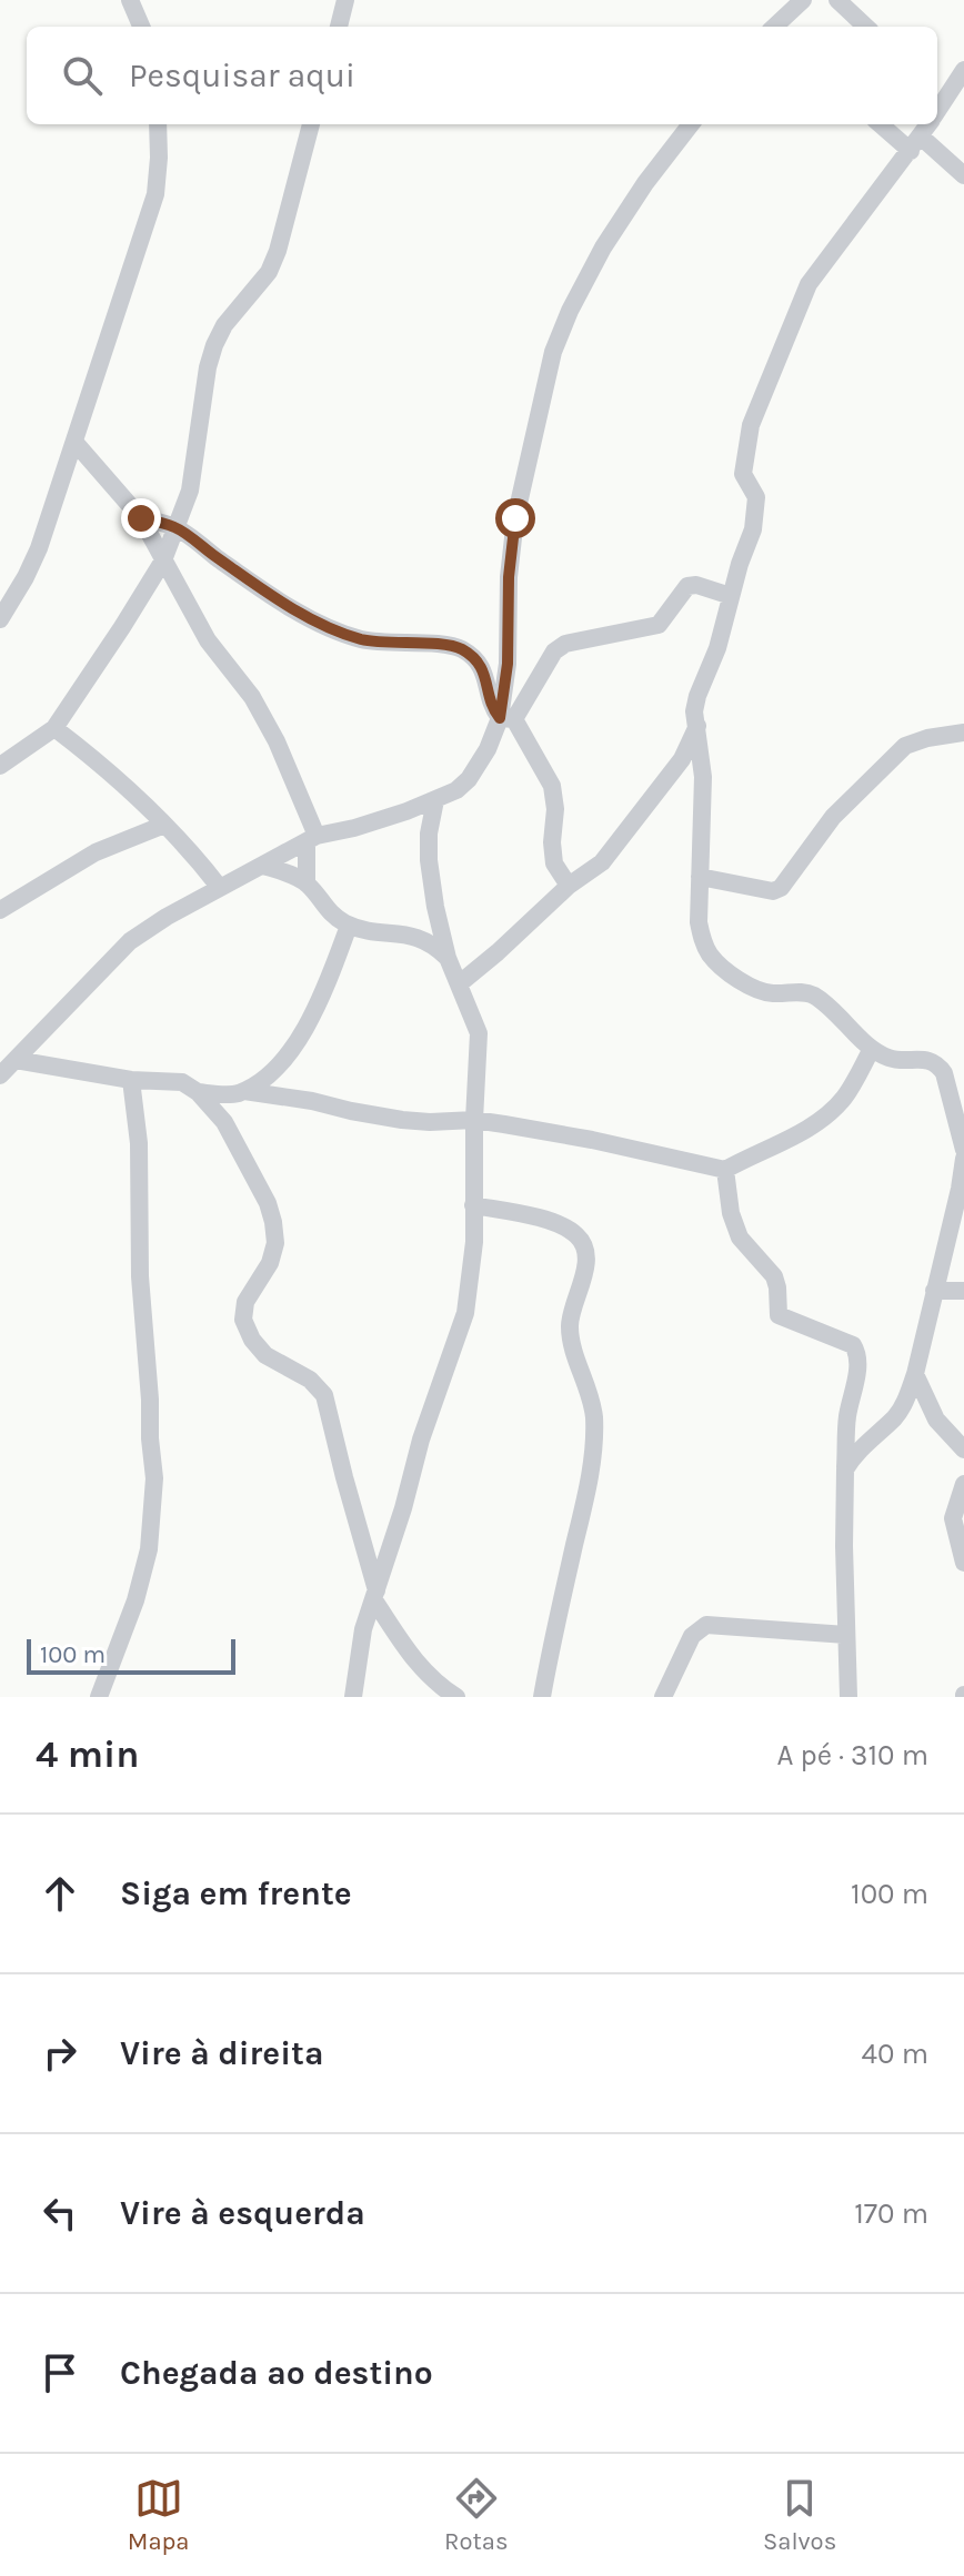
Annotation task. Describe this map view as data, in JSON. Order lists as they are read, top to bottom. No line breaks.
{"scale_bar":"100 m","page":{"search":"Pesquisar aqui","scale":"100 m","heading":["4 min","A pé · 310 m"],"list":[["Siga em frente","100 m"],["Vire à direita","40 m"],["Vire à esquerda","170 m"],"Chegada ao destino"],"nav":["Mapa","Rotas","Salvos"]}}
